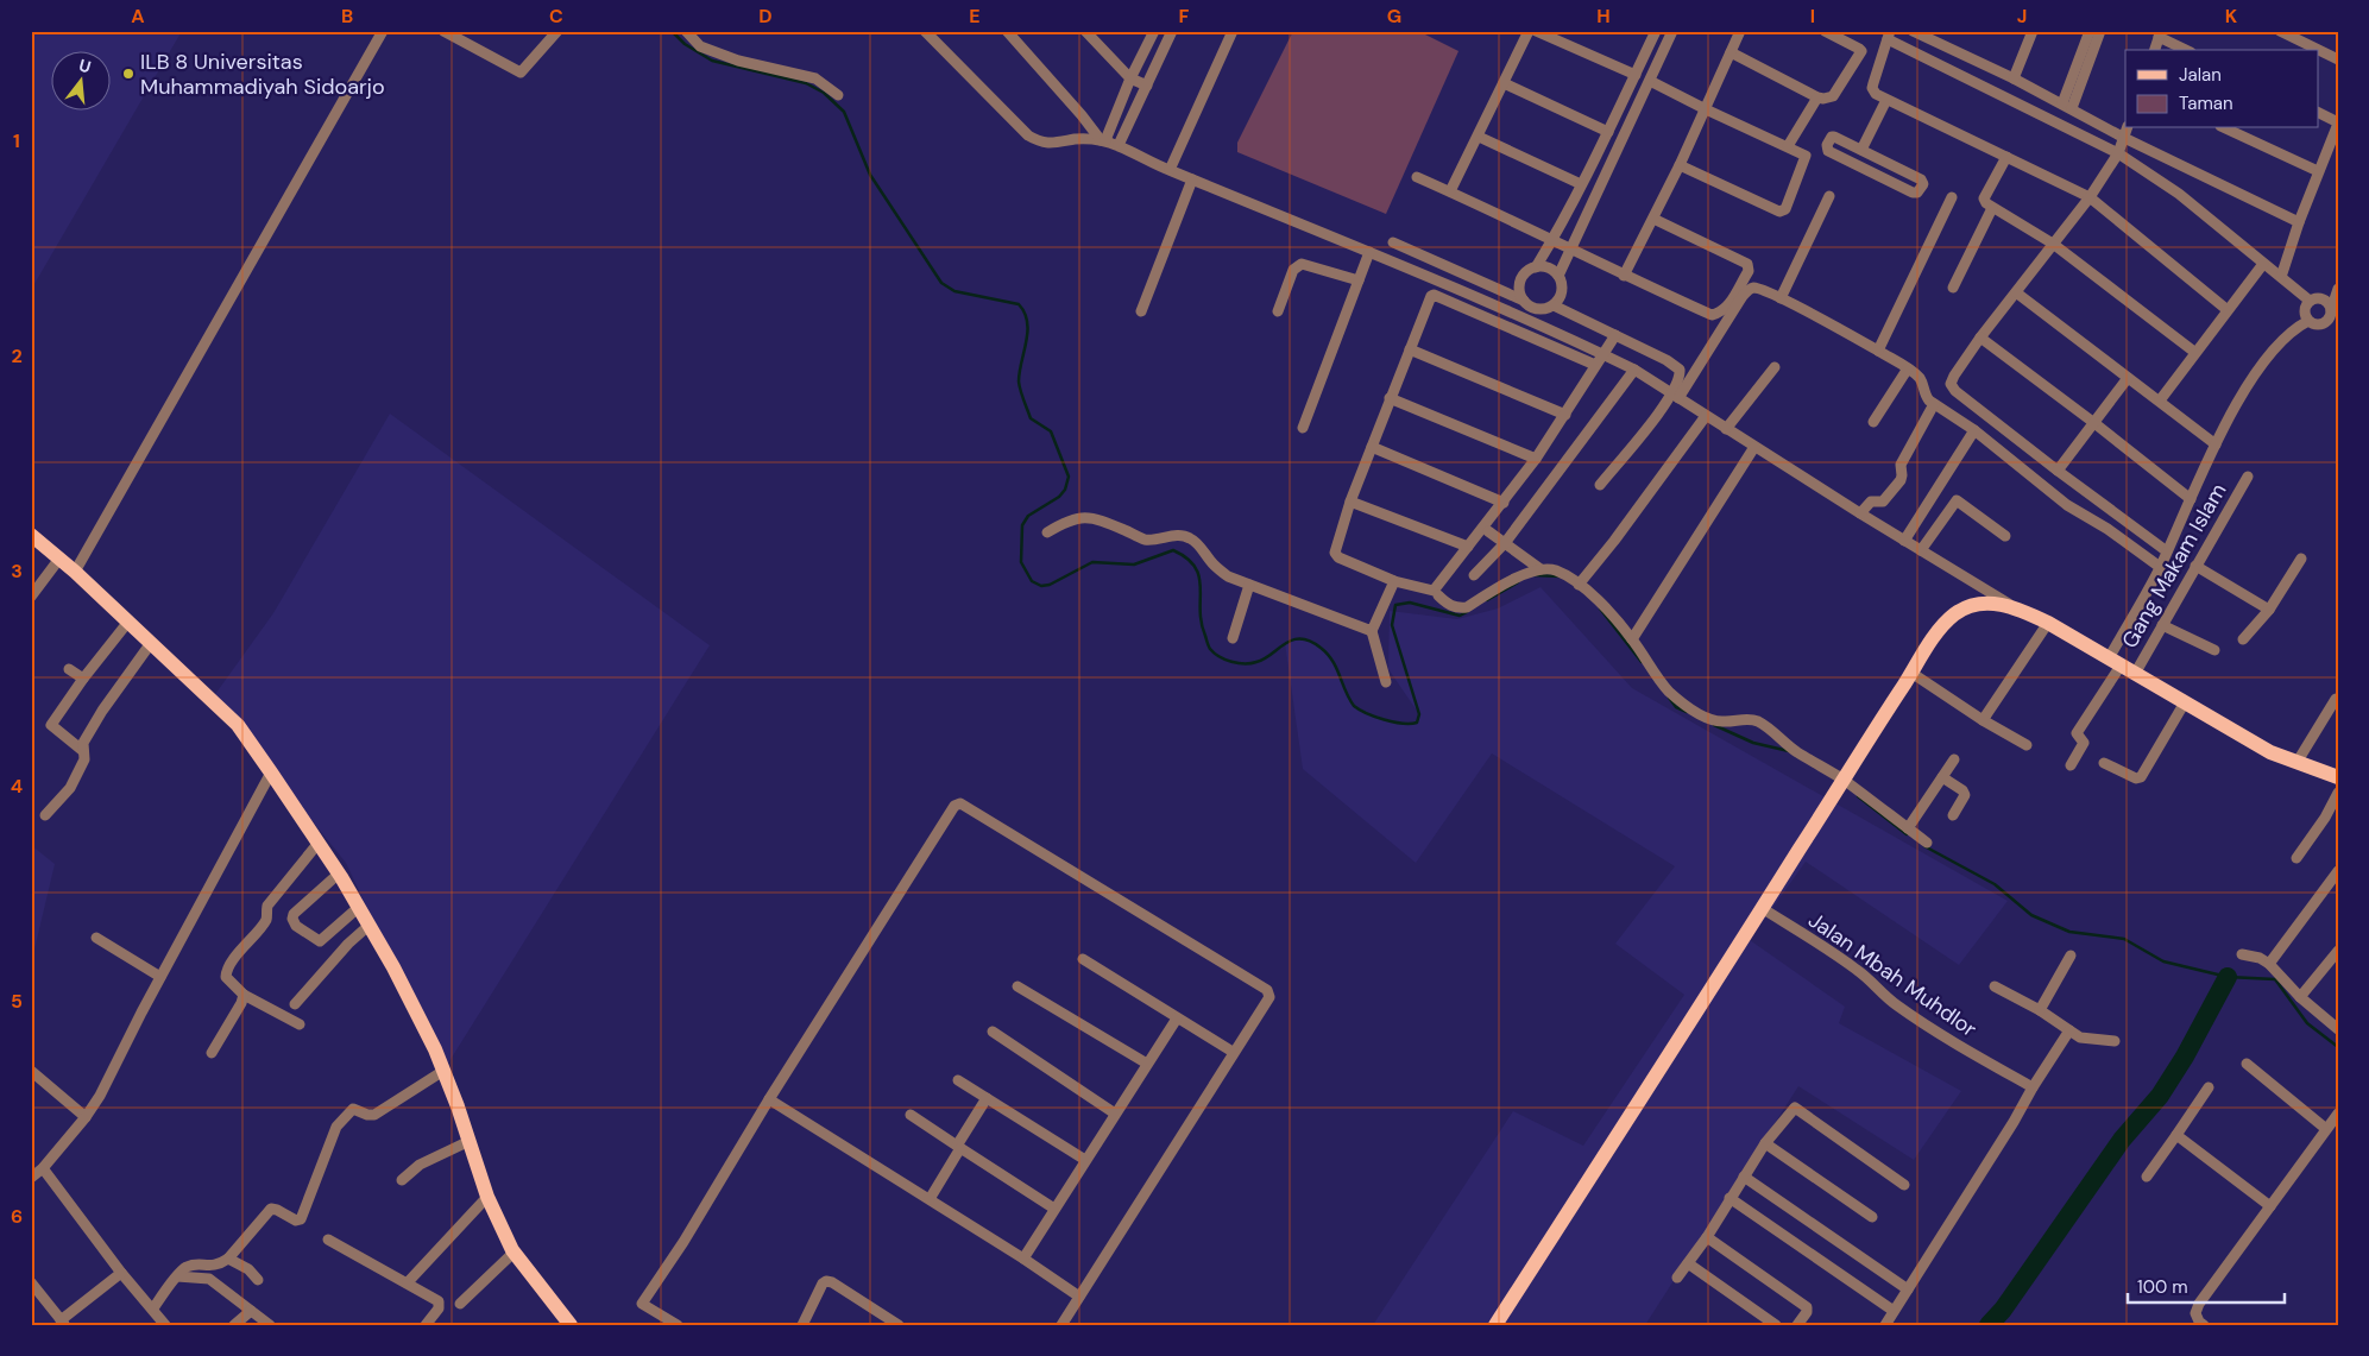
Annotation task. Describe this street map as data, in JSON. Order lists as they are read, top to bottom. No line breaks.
{"streets":{"street":["Gang Makam Islam","Jalan Mbah Muhdlor"]},"places":["ILB 8 Universitas Muhammadiyah Sidoarjo"],"legend":["Jalan","Taman"],"scale_bar":"100 m","north":"top","grid":{"columns":["A","B","C","D","E","F","G","H","I","J","K"],"rows":["1","2","3","4","5","6"]}}
